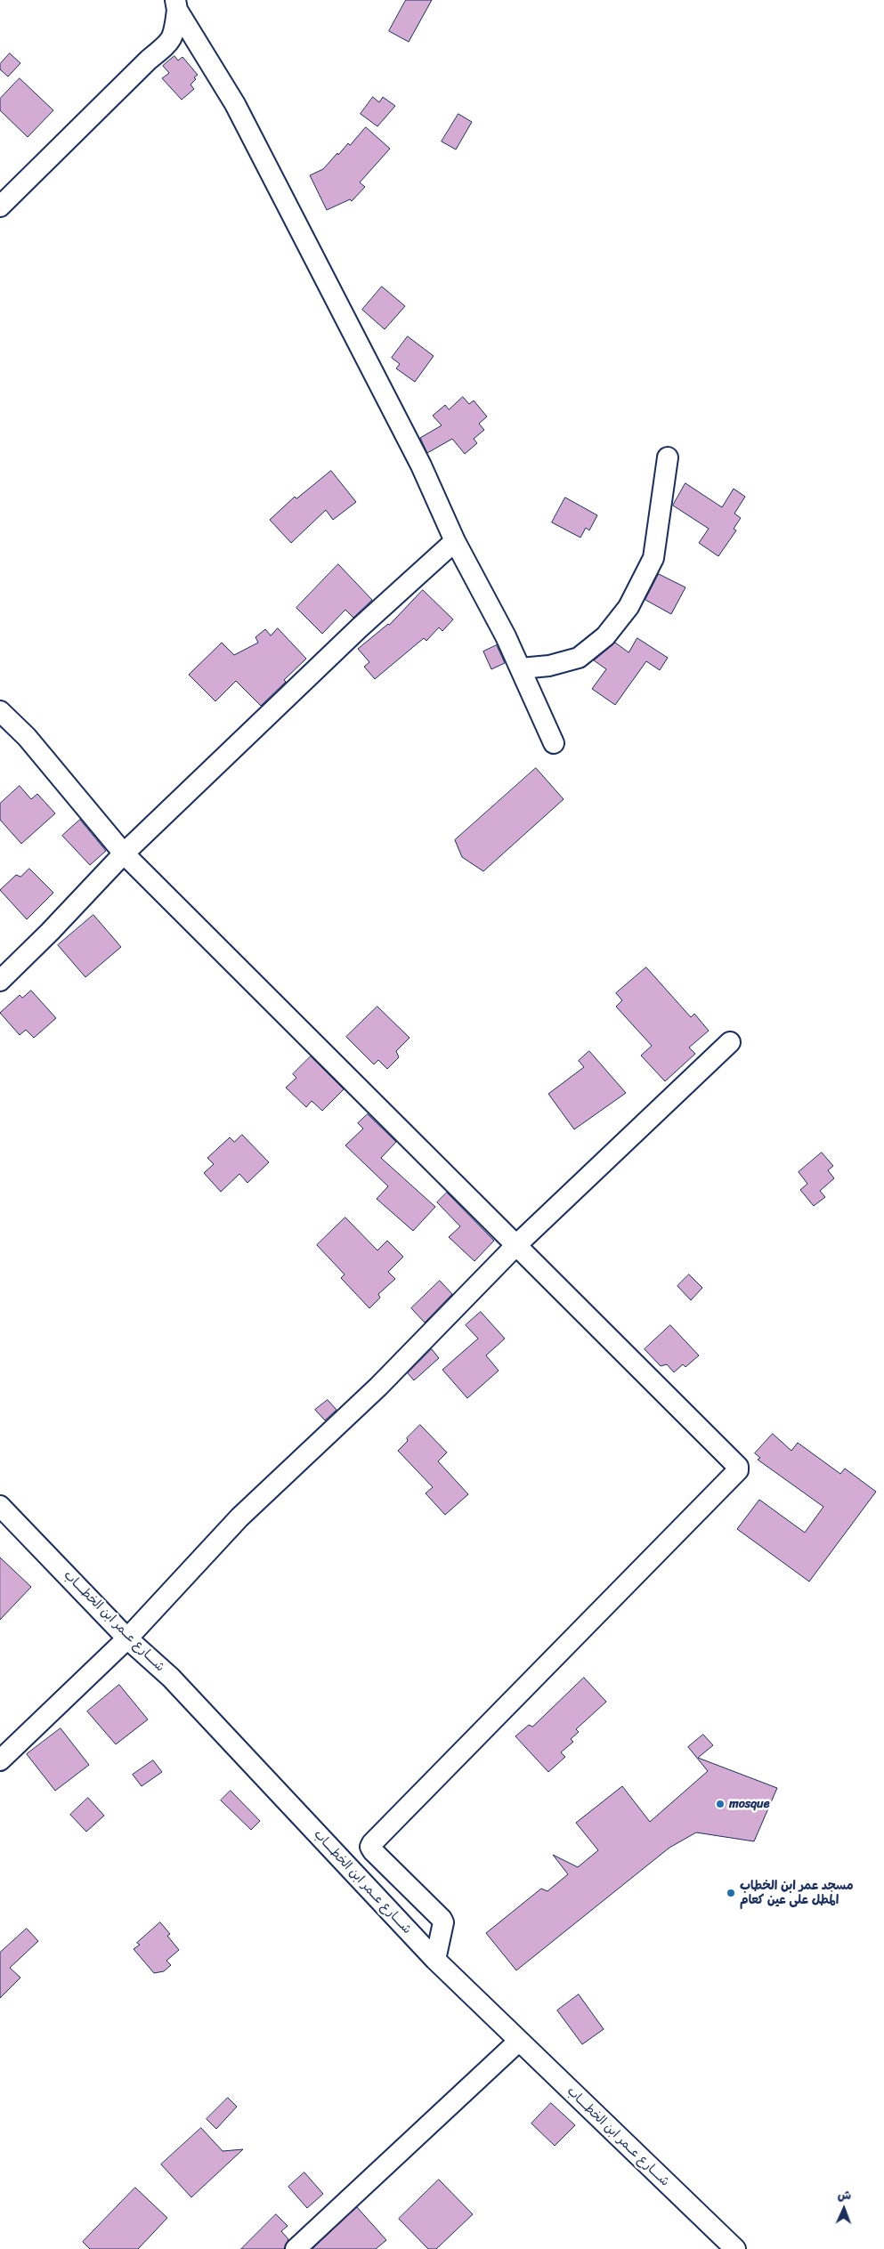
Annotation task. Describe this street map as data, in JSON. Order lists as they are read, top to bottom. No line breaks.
{"streets":{"street":["شــــارع عــمر ابن الخطــــاب"]},"places":["mosque","مسجد عمر ابن الخطاب المطل على عين كعام"],"north":"top"}
